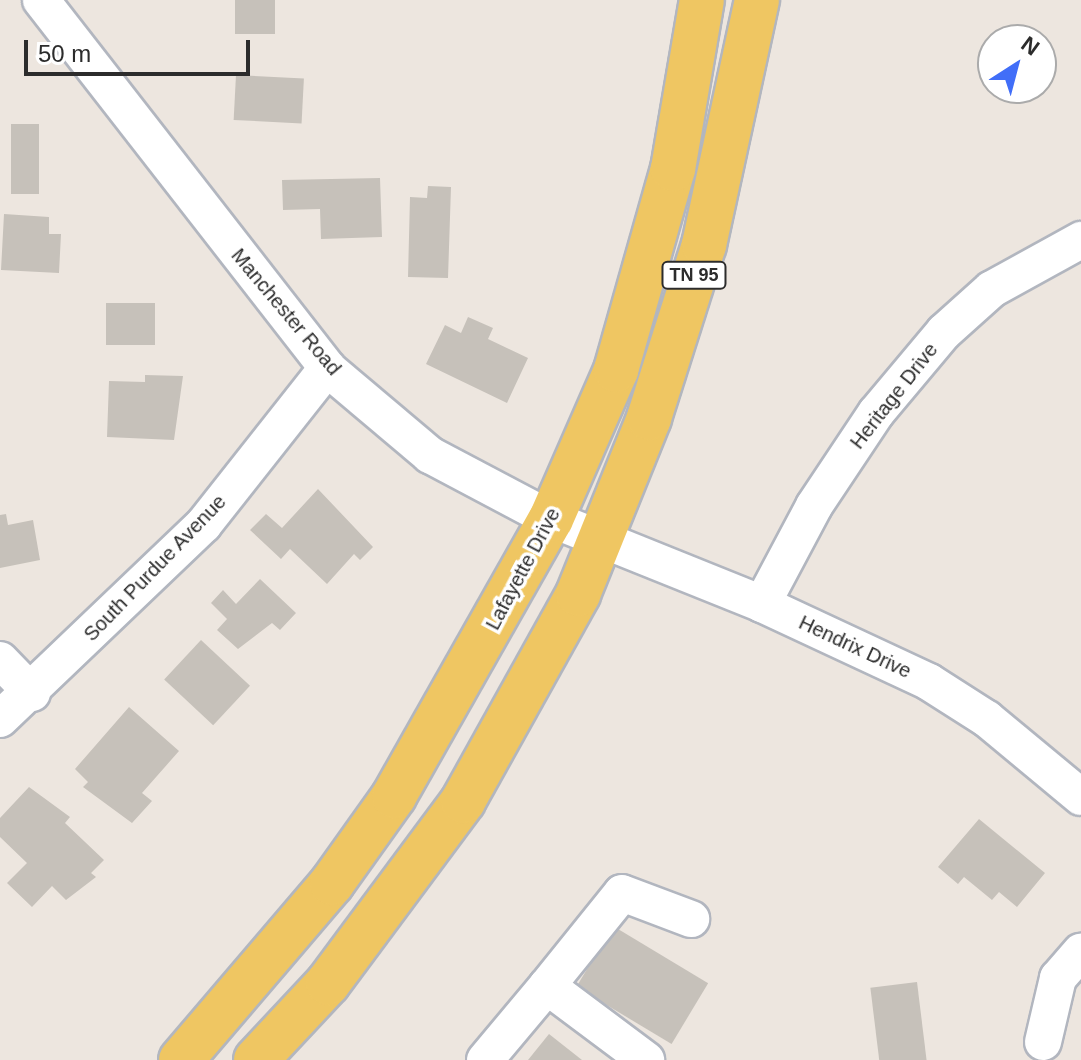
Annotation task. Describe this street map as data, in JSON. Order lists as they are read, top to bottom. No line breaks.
{"streets":{"main road":["TN 95","Lafayette Drive"],"street":["Manchester Road","Heritage Drive","South Purdue Avenue","Hendrix Drive"]},"crossings":[["TN 95","Manchester Road"],["TN 95","Hendrix Drive"],["Manchester Road","South Purdue Avenue"],["Manchester Road","Lafayette Drive"],["Manchester Road","Hendrix Drive"],["Heritage Drive","Hendrix Drive"]],"scale_bar":"50 m","north":"top right"}
